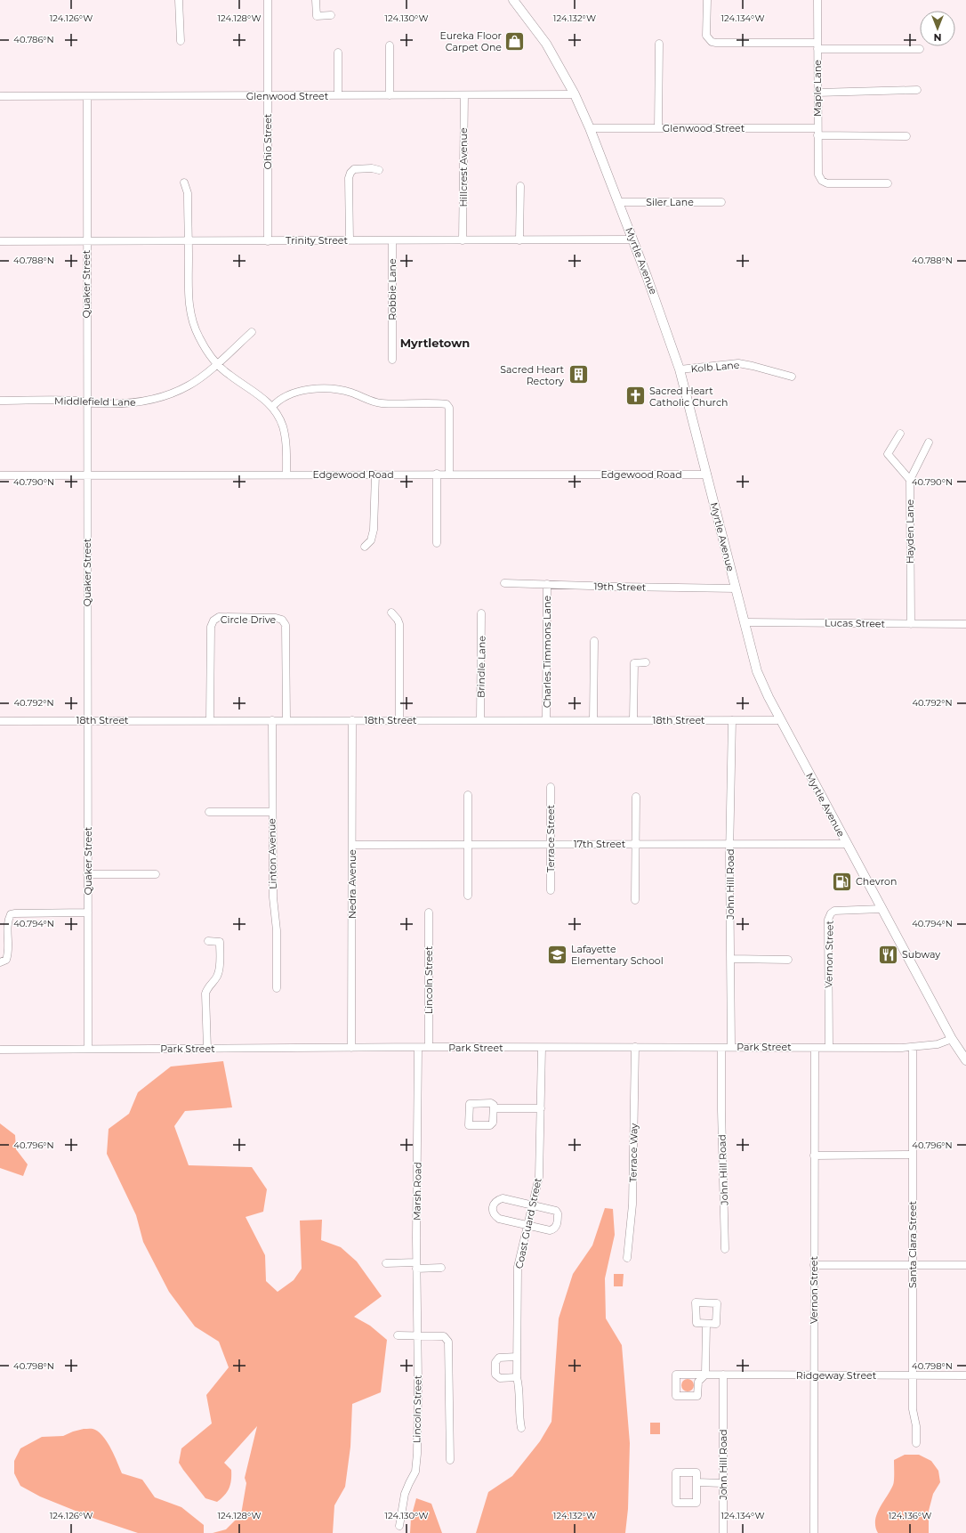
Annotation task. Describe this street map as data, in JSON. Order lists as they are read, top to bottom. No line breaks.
{"streets":{"main road":["Myrtle Avenue"],"street":["Maple Lane","Glenwood Street","Ohio Street","Hillcrest Avenue","Siler Lane","Trinity Street","Quaker Street","Robbie Lane","Kolb Lane","Middlefield Lane","Edgewood Road","Hayden Lane","19th Street","Circle Drive","Lucas Street","Charles Timmons Lane","Brindle Lane","18th Street","Terrace Street","17th Street","Linton Avenue","Nedra Avenue","John Hill Road","Vernon Street","Lincoln Street","Park Street","Terrace Way","Marsh Road","Coast Guard Street","Santa Clara Street","Ridgeway Street"]},"crossings":[["Maple Lane","Glenwood Street"],["Glenwood Street","Ohio Street"],["Glenwood Street","Hillcrest Avenue"],["Glenwood Street","Myrtle Avenue"],["Glenwood Street","Quaker Street"],["Ohio Street","Trinity Street"],["Hillcrest Avenue","Trinity Street"],["Siler Lane","Myrtle Avenue"],["Trinity Street","Myrtle Avenue"],["Trinity Street","Quaker Street"],["Trinity Street","Robbie Lane"],["Myrtle Avenue","Kolb Lane"],["Myrtle Avenue","Edgewood Road"],["Myrtle Avenue","19th Street"],["Myrtle Avenue","Lucas Street"],["Myrtle Avenue","18th Street"],["Myrtle Avenue","17th Street"],["Myrtle Avenue","Vernon Street"],["Myrtle Avenue","Park Street"],["Quaker Street","Middlefield Lane"],["Quaker Street","Edgewood Road"],["Quaker Street","18th Street"],["Quaker Street","Park Street"],["Hayden Lane","Lucas Street"],["19th Street","Charles Timmons Lane"],["Circle Drive","18th Street"],["Charles Timmons Lane","18th Street"],["Brindle Lane","18th Street"],["18th Street","Linton Avenue"],["18th Street","Nedra Avenue"],["18th Street","John Hill Road"],["Terrace Street","17th Street"],["17th Street","Nedra Avenue"],["17th Street","John Hill Road"],["Nedra Avenue","Park Street"],["John Hill Road","Park Street"],["John Hill Road","Ridgeway Street"],["Vernon Street","Park Street"],["Vernon Street","Ridgeway Street"],["Lincoln Street","Park Street"],["Lincoln Street","Marsh Road"],["Park Street","Terrace Way"],["Park Street","Marsh Road"],["Park Street","Coast Guard Street"],["Park Street","Santa Clara Street"],["Santa Clara Street","Ridgeway Street"]],"districts":["Myrtletown"],"places":{"shop":["Eureka Floor Carpet One"],"building":["Sacred Heart Rectory"],"church":["Sacred Heart Catholic Church"],"fuel station":["Chevron"],"school or university":["Lafayette Elementary School"],"restaurant":["Subway"]},"north":"bottom","coordinates":["124.126°W","124.128°W","124.130°W","124.132°W","124.134°W","40.786°N","40.788°N","40.790°N","40.792°N","40.794°N","40.796°N","40.798°N","124.136°W"]}
